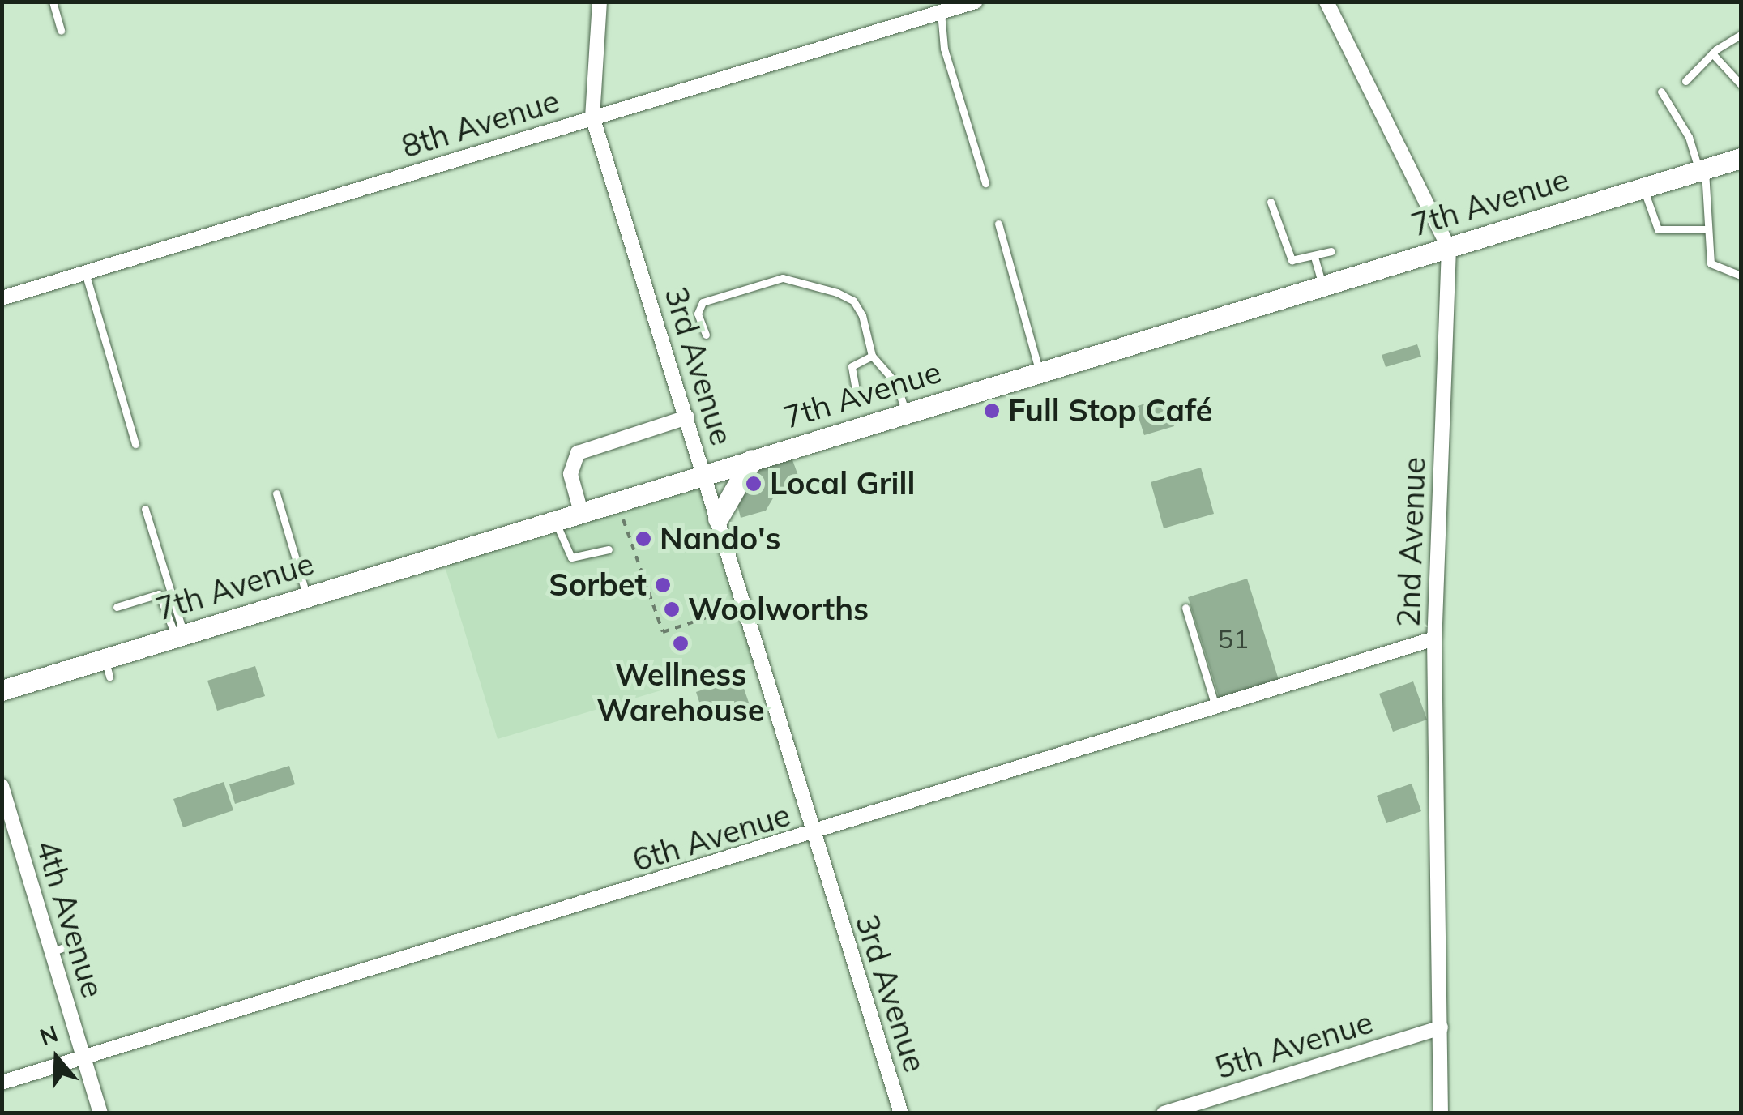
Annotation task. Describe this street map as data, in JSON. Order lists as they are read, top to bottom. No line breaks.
{"streets":{"main road":["7th Avenue"],"street":["8th Avenue","3rd Avenue","2nd Avenue","6th Avenue","4th Avenue","5th Avenue"]},"crossings":[["8th Avenue","3rd Avenue"],["7th Avenue","3rd Avenue"],["7th Avenue","2nd Avenue"],["3rd Avenue","6th Avenue"],["2nd Avenue","6th Avenue"],["2nd Avenue","5th Avenue"],["6th Avenue","4th Avenue"]],"places":["Full Stop Café","Local Grill","Nando's","Sorbet","Woolworths","Wellness Warehouse"],"house_numbers":["51"],"north":"top"}
